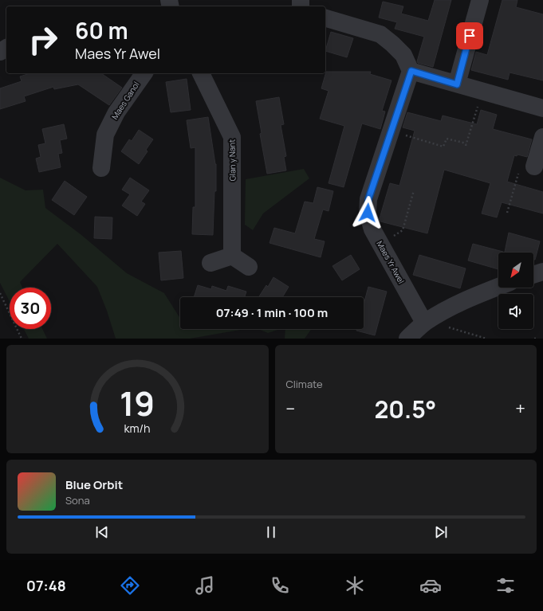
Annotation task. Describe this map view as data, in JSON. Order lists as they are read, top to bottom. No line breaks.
{"streets":{"street":["Maes Ganol","Glan y Nant","Maes Yr Awel"]},"north":"bottom left","page":{"turn":["60 m","Maes Yr Awel"],"limit":"30","trip":"07:49 · 1 min · 100 m","tile":"Climate","heat":["−","20.5°","+"],"song":["Blue Orbit","Sona"],"tabs":"07:48","gauge":["19","km/h"]}}
